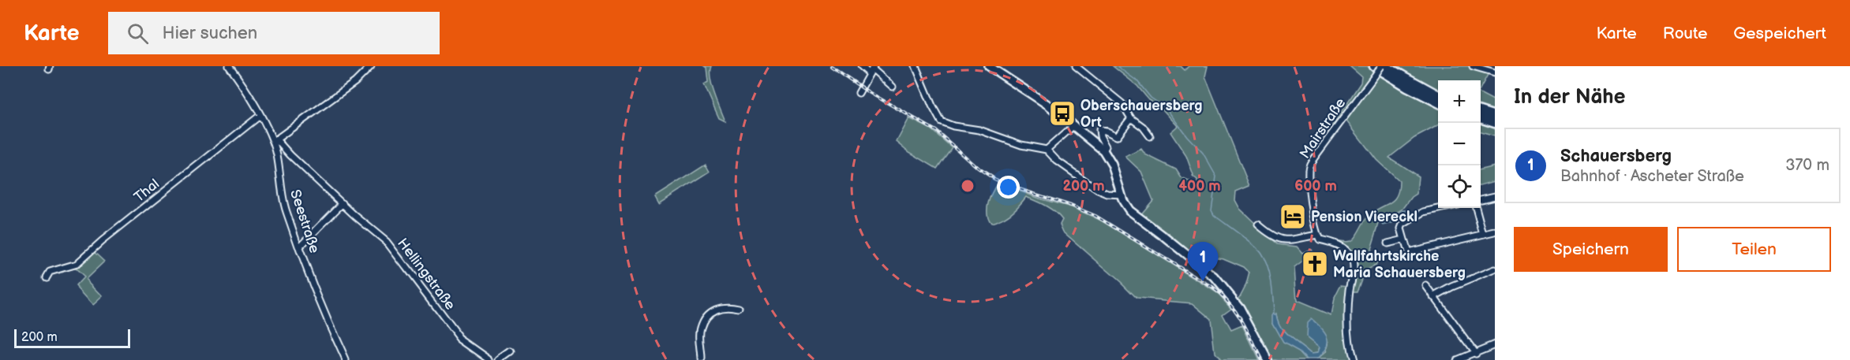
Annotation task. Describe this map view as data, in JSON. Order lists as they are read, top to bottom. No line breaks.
{"streets":{"street":["Mairstraße","Thal","Seestraße","Hellingstraße"]},"crossings":[["Thal","Seestraße"],["Seestraße","Hellingstraße"]],"places":{"bus stop":["Oberschauersberg Ort"],"hotel":["Pension Viereckl"],"church":["Wallfahrtskirche Maria Schauersberg"]},"scale_bar":"200 m","page":{"header":"Karte","search":"Hier suchen","nav":["Karte","Route","Gespeichert"],"heading":"In der Nähe","map_buttons":["+","−"],"list":[{"mark":"1","name":"Schauersberg","note":"Bahnhof · Ascheter Straße","value":"370 m"}],"buttons":["Speichern","Teilen"],"pins":"1","scale":"200 m"},"rings":["200 m","400 m","600 m"]}
